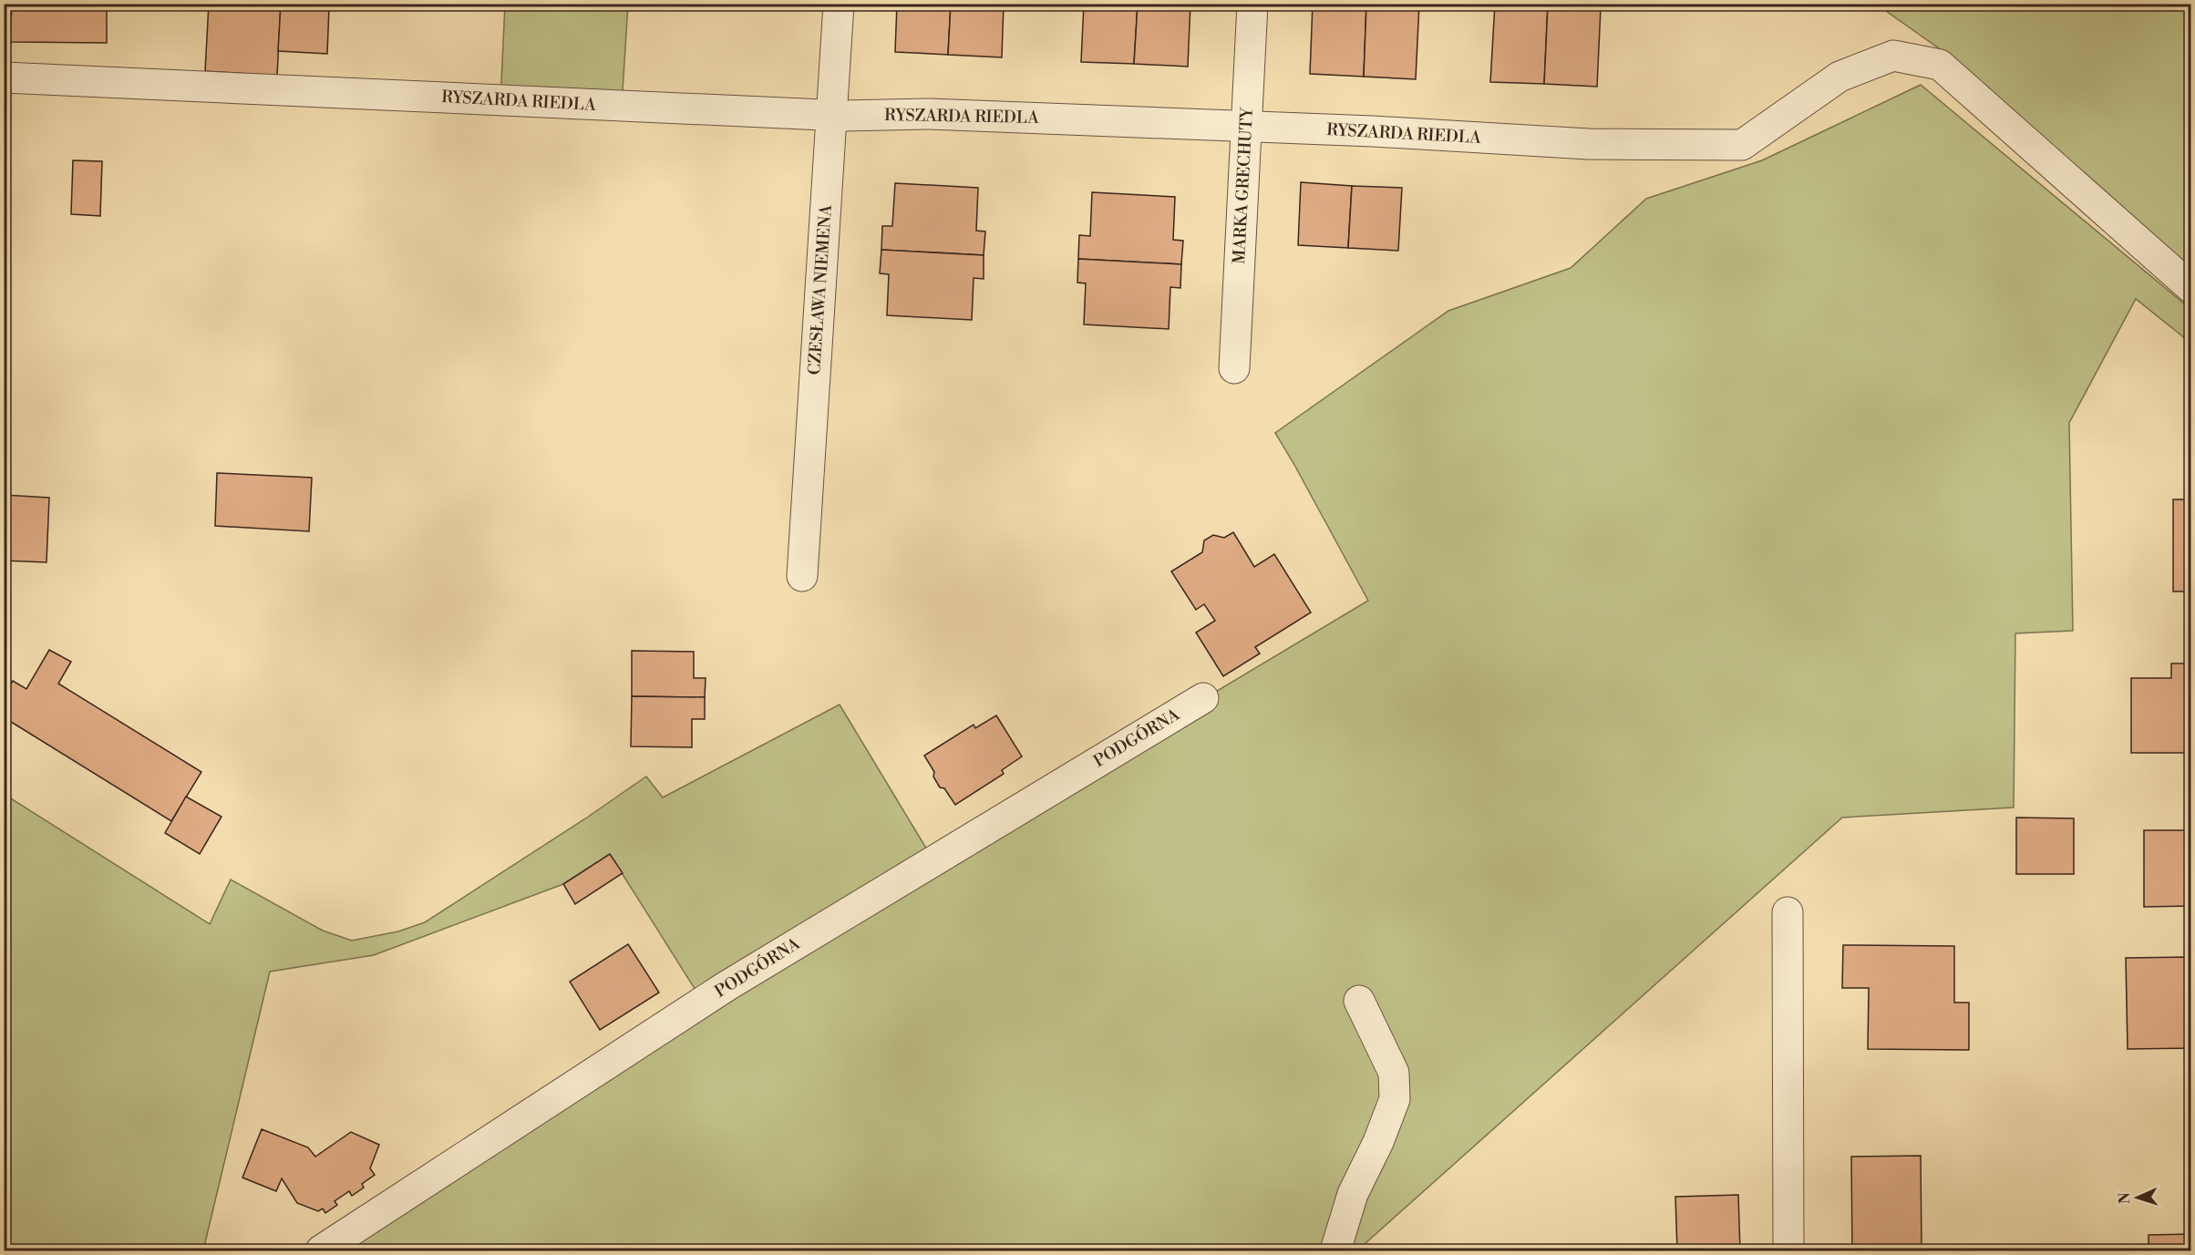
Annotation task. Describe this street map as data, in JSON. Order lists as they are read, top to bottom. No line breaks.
{"streets":{"street":["RYSZARDA RIEDLA","MARKA GRECHUTY","CZESŁAWA NIEMENA","PODGÓRNA"]},"crossings":[["RYSZARDA RIEDLA","MARKA GRECHUTY"],["RYSZARDA RIEDLA","CZESŁAWA NIEMENA"]],"north":"left"}
